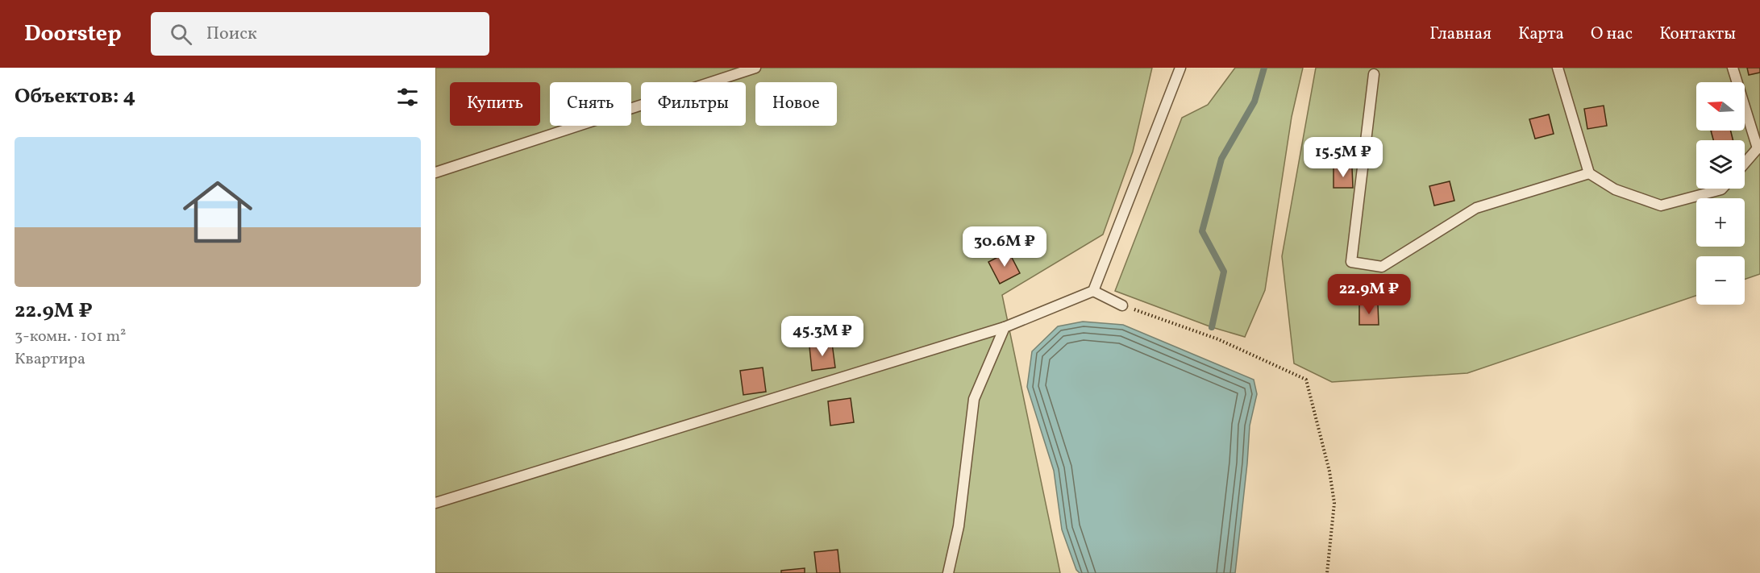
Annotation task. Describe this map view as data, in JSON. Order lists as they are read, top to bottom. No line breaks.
{"north":"left","page":{"header":"Doorstep","search":"Поиск","nav":["Главная","Карта","О нас","Контакты"],"heading":"Объектов: 4","map_buttons":["+","−"],"chip":["Купить","Снять","Фильтры","Новое"],"list":[{"name":"22.9M ₽","note":"3-комн. · 101 m² · Квартира"}],"price":["15.5M ₽","30.6M ₽","22.9M ₽","45.3M ₽"]}}
